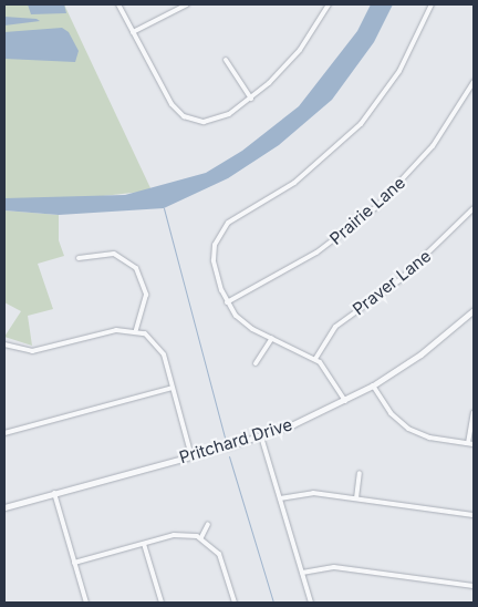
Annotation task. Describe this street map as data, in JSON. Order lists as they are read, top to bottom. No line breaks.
{"streets":{"street":["Prairie Lane","Praver Lane","Pritchard Drive"]}}
